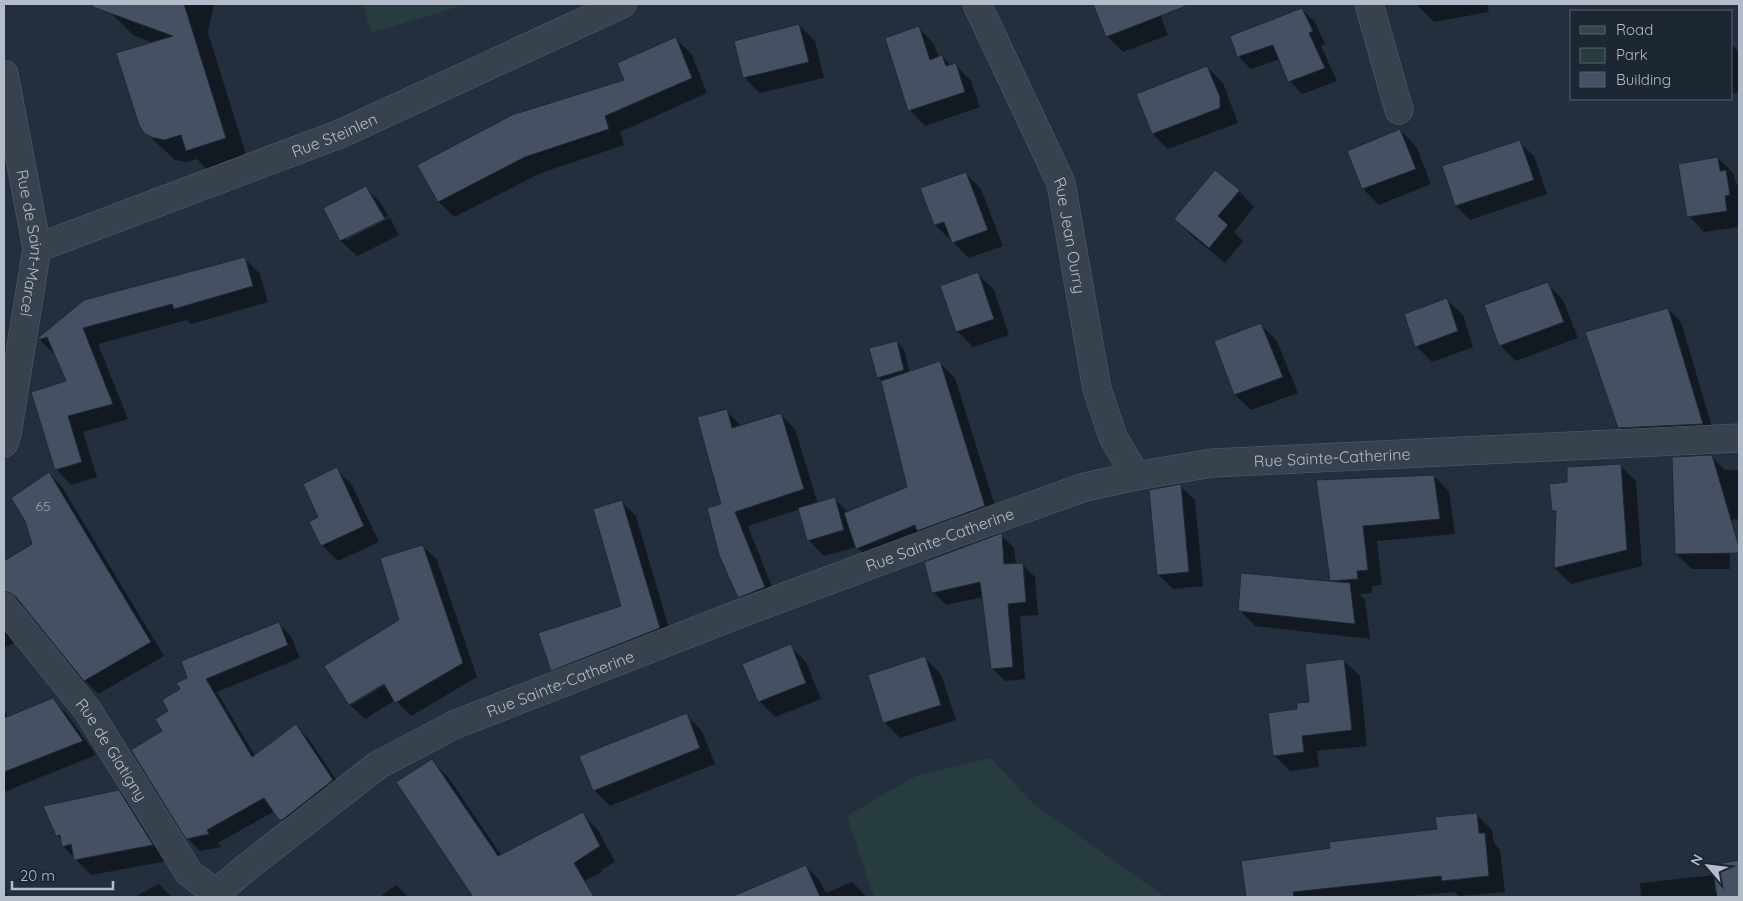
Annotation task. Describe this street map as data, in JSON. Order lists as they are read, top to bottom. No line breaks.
{"streets":{"street":["Rue Steinlen","Rue Jean Ourry","Rue de Saint-Marcel","Rue Sainte-Catherine","Rue de Glatigny"]},"crossings":[["Rue Steinlen","Rue de Saint-Marcel"],["Rue Jean Ourry","Rue Sainte-Catherine"],["Rue Sainte-Catherine","Rue de Glatigny"]],"house_numbers":["65"],"legend":["Road","Park","Building"],"scale_bar":"20 m","north":"top left"}
